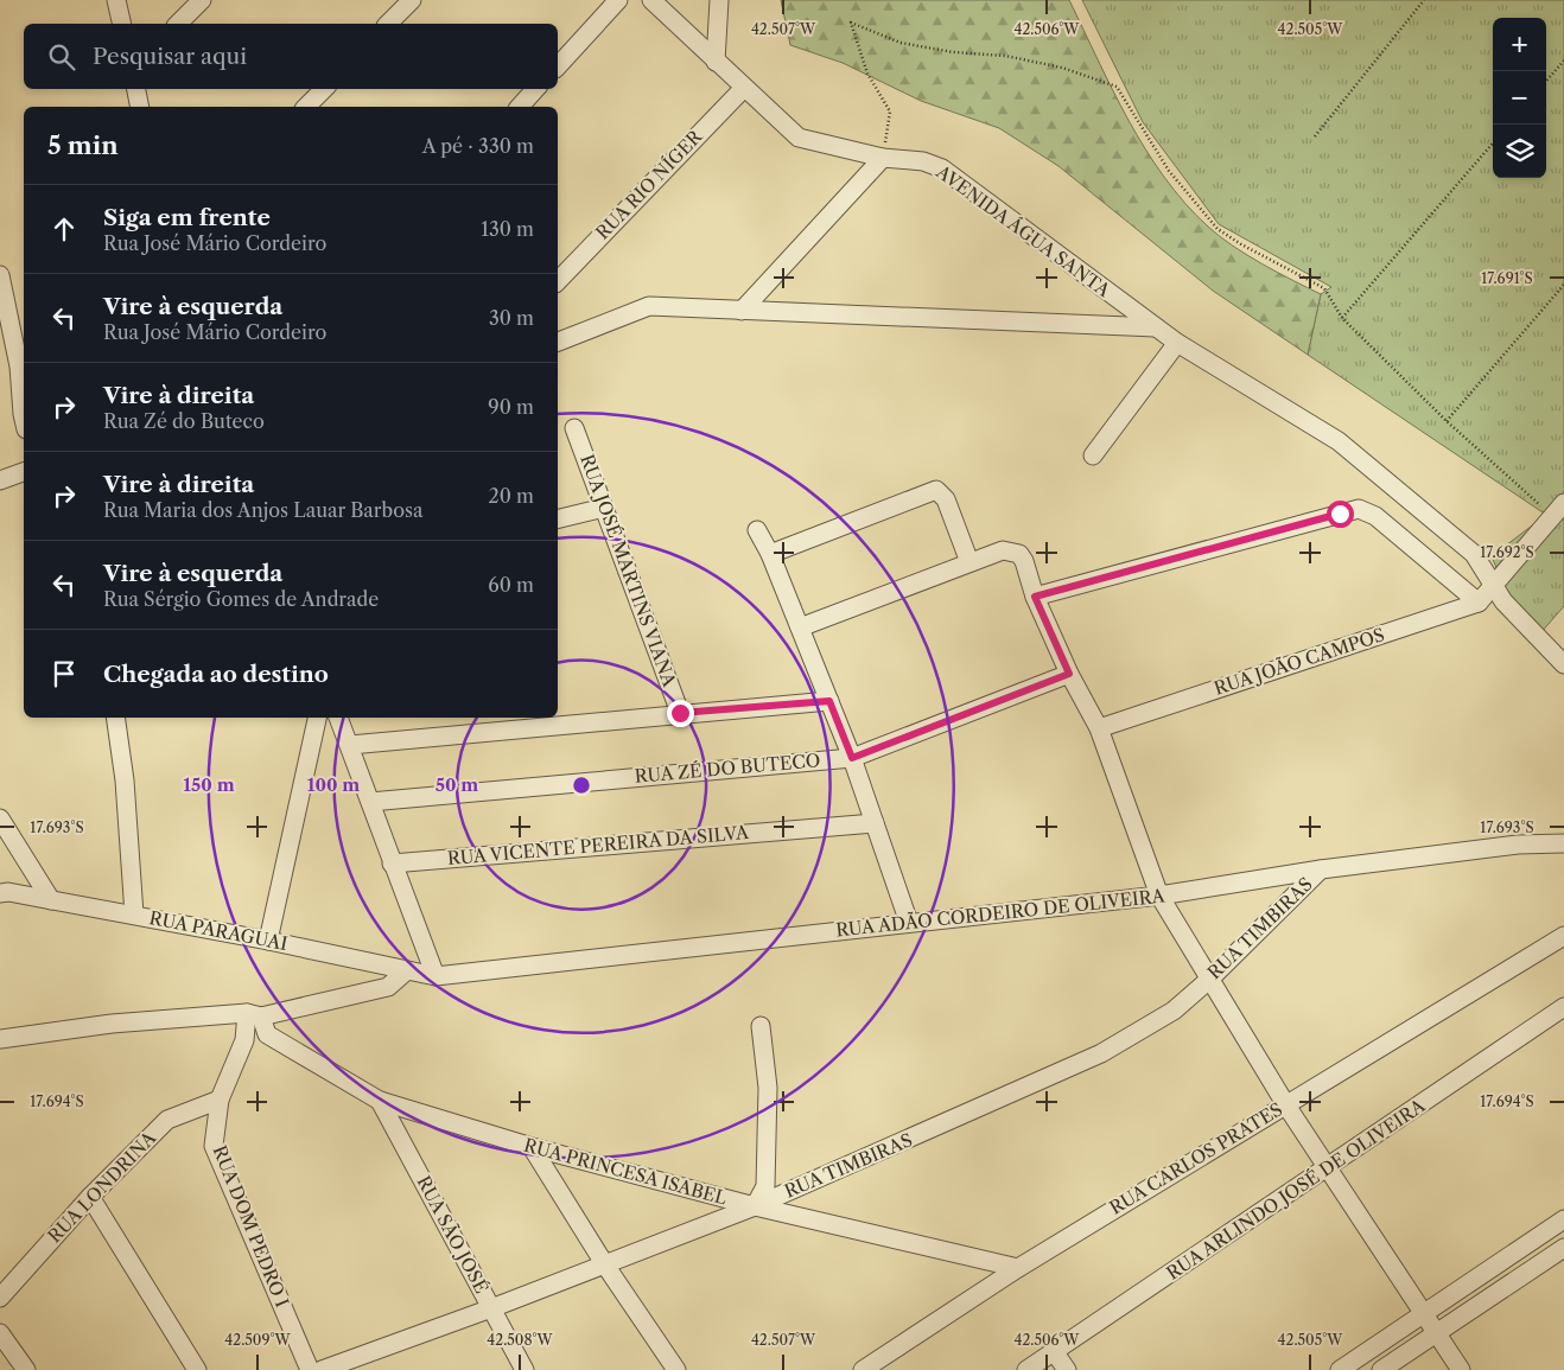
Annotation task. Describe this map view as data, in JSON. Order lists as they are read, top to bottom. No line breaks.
{"streets":{"street":["RUA RIO NÍGER","AVENIDA ÁGUA SANTA","RUA JOSÉ MARTINS VIANA","RUA JOÃO CAMPOS","RUA ZÉ DO BUTECO","RUA VICENTE PEREIRA DA SILVA","RUA ADÃO CORDEIRO DE OLIVEIRA","RUA TIMBIRAS","RUA PARAGUAI","RUA CARLOS PRATES","RUA PRINCESA ISABEL","RUA LONDRINA","RUA ARLINDO JOSÉ DE OLIVEIRA","RUA DOM PEDRO I","RUA SÃO JOSÉ"]},"crossings":[["RUA RIO NÍGER","AVENIDA ÁGUA SANTA"],["RUA ADÃO CORDEIRO DE OLIVEIRA","RUA TIMBIRAS"],["RUA ADÃO CORDEIRO DE OLIVEIRA","RUA PARAGUAI"],["RUA TIMBIRAS","RUA PRINCESA ISABEL"],["RUA TIMBIRAS","RUA SÃO JOSÉ"],["RUA CARLOS PRATES","RUA PRINCESA ISABEL"],["RUA PRINCESA ISABEL","RUA DOM PEDRO I"],["RUA PRINCESA ISABEL","RUA SÃO JOSÉ"],["RUA LONDRINA","RUA DOM PEDRO I"]],"page":{"map_buttons":["+","−"],"search":"Pesquisar aqui","heading":["5 min","A pé · 330 m"],"list":[["Siga em frente","Rua José Mário Cordeiro","130 m"],["Vire à esquerda","Rua José Mário Cordeiro","30 m"],["Vire à direita","Rua Zé do Buteco","90 m"],["Vire à direita","Rua Maria dos Anjos Lauar Barbosa","20 m"],["Vire à esquerda","Rua Sérgio Gomes de Andrade","60 m"],"Chegada ao destino"]},"coordinates":["42.507°W","42.506°W","42.505°W","17.691°S","17.692°S","17.693°S","17.694°S","42.509°W","42.508°W"],"rings":["150 m","100 m","50 m"]}
